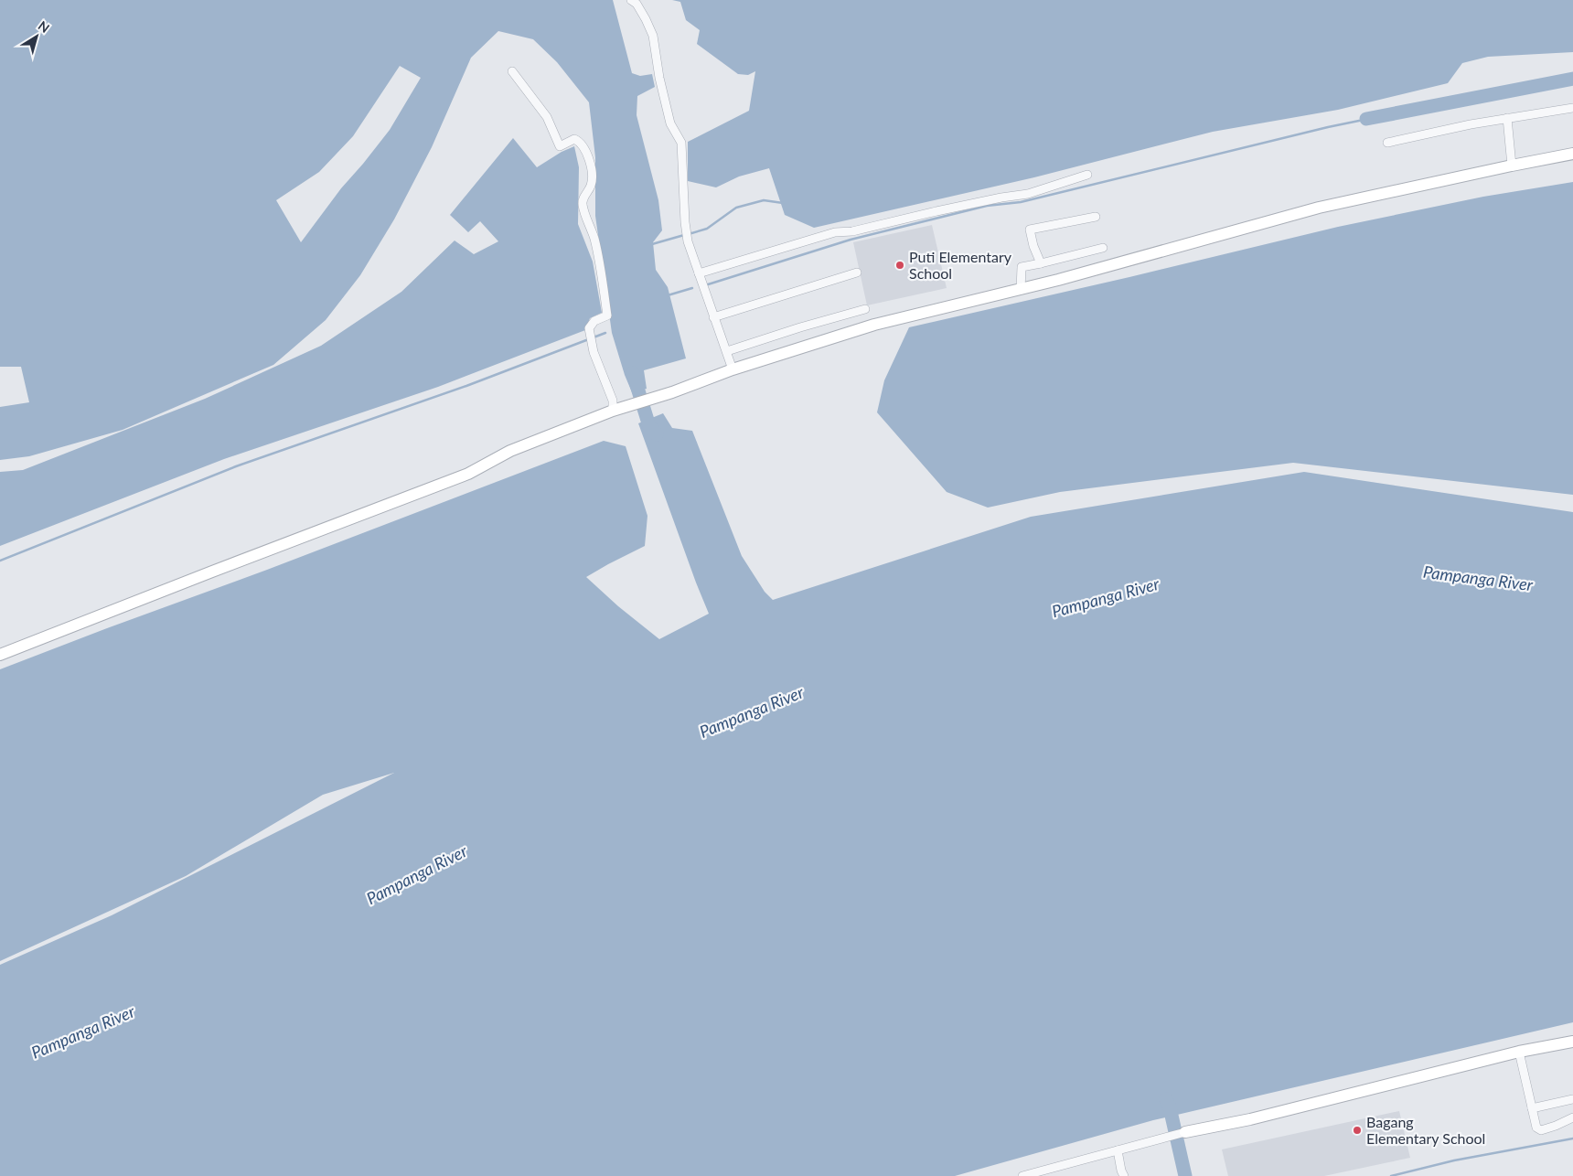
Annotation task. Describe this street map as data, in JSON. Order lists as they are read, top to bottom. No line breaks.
{"water":["Pampanga River"],"places":["Puti Elementary School","Bagang Elementary School"],"north":"top right"}
